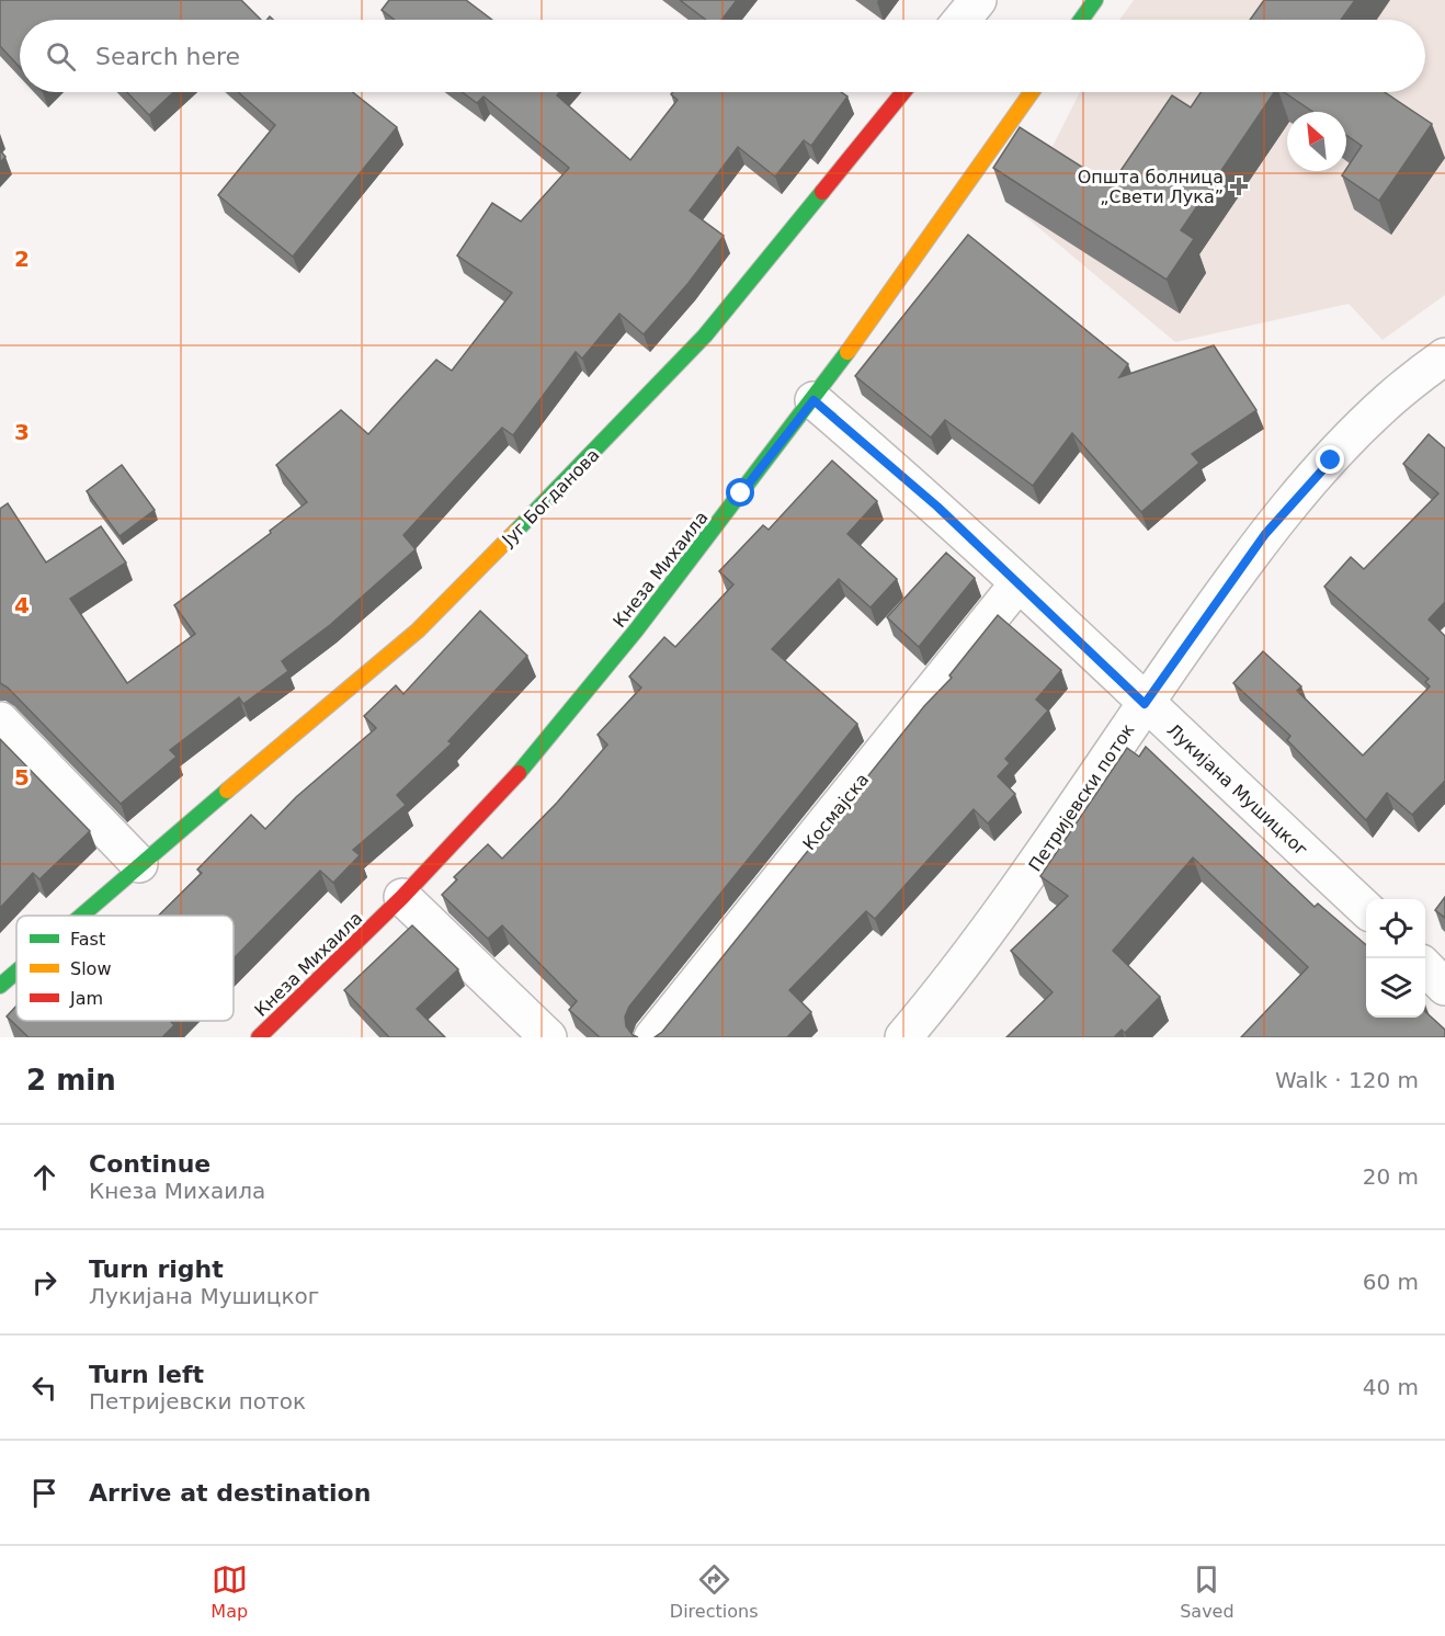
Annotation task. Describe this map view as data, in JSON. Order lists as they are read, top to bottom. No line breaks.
{"streets":{"main road":["Југ Богданова","Кнеза Михаила"],"street":["Лукијана Мушицког","Петријевски поток","Космајска"]},"crossings":[["Кнеза Михаила","Лукијана Мушицког"],["Лукијана Мушицког","Петријевски поток"],["Лукијана Мушицког","Космајска"]],"places":{"health":["Општа болница „Свети Лука”"]},"legend":["Fast","Slow","Jam"],"north":"top left","page":{"search":"Search here","heading":["2 min","Walk · 120 m"],"list":[["Continue","Кнеза Михаила","20 m"],["Turn right","Лукијана Мушицког","60 m"],["Turn left","Петријевски поток","40 m"],"Arrive at destination"],"nav":["Map","Directions","Saved"]},"grid":{"rows":["2","3","4","5"]}}
